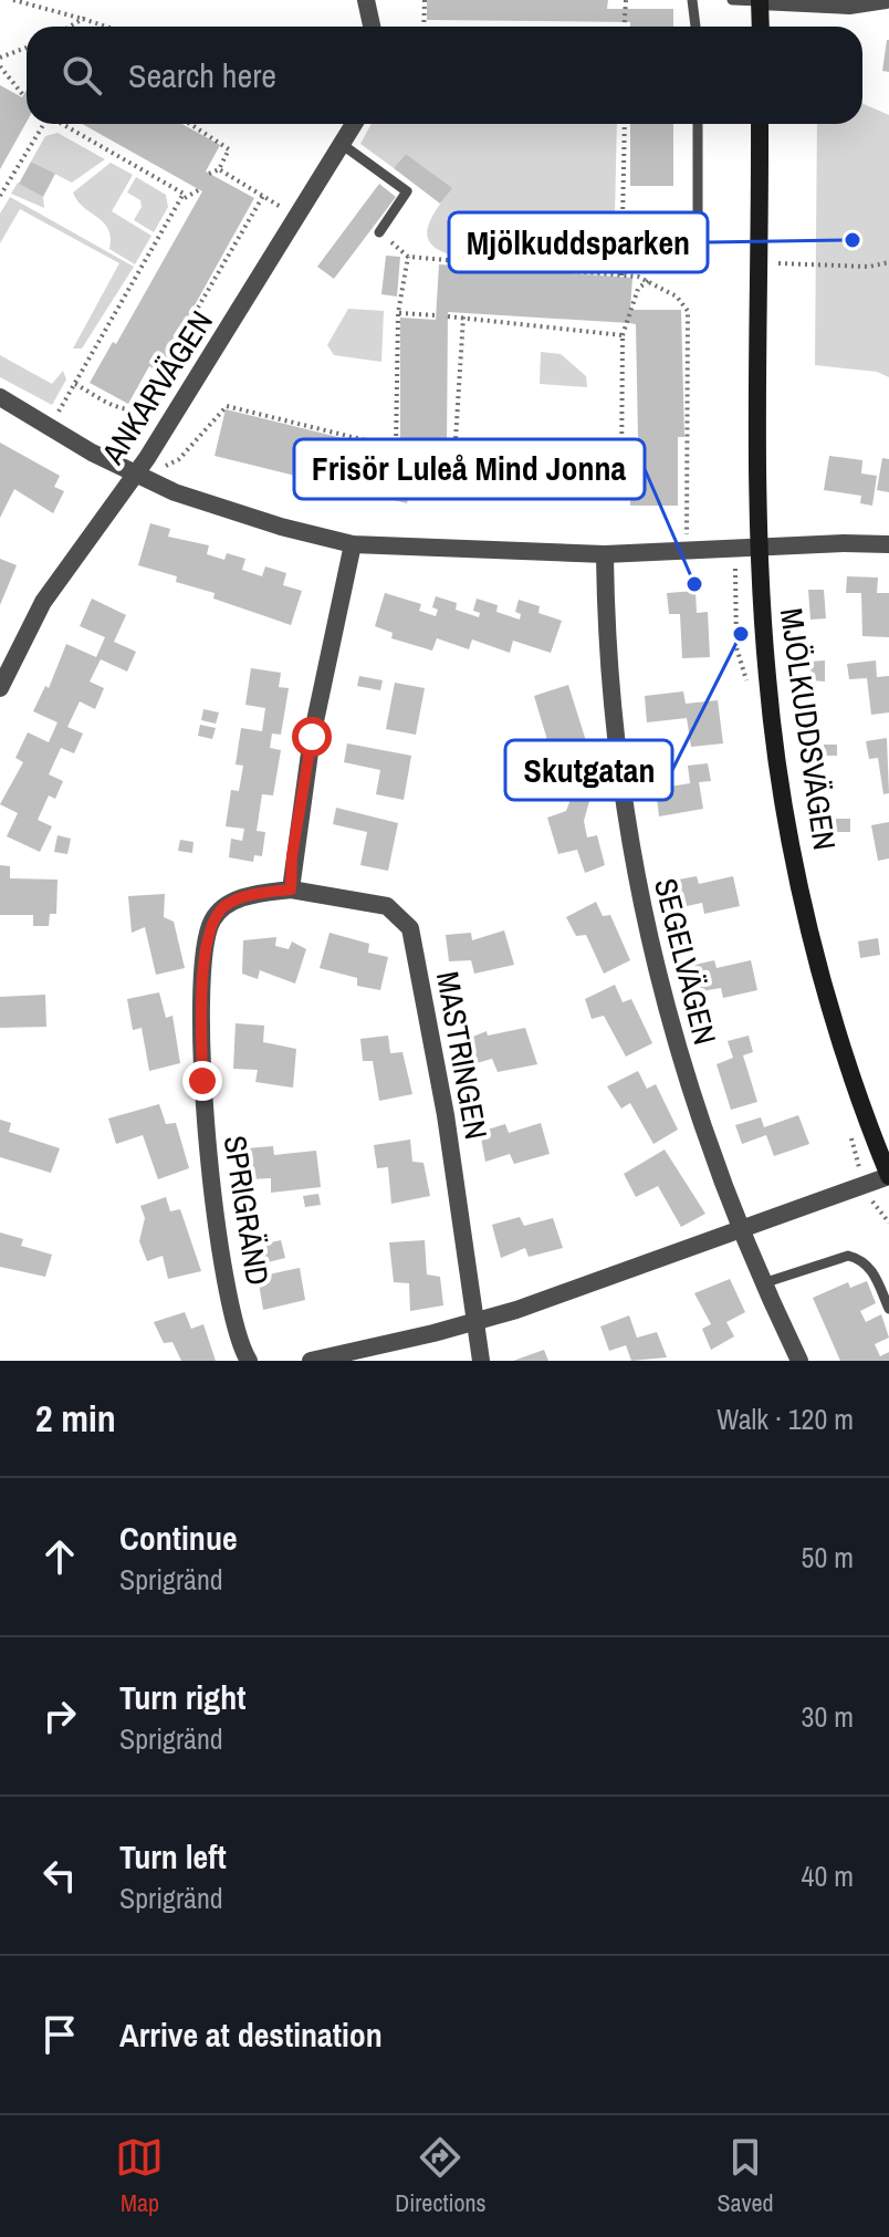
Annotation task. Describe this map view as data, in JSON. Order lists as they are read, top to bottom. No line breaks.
{"streets":{"street":["ANKARVÄGEN","MJÖLKUDDSVÄGEN","SEGELVÄGEN","MASTRINGEN","SPRIGRÄND"]},"crossings":[["MASTRINGEN","SPRIGRÄND"]],"places":["Mjölkuddsparken","Frisör Luleå Mind Jonna","Skutgatan"],"page":{"search":"Search here","heading":["2 min","Walk · 120 m"],"list":[["Continue","Sprigränd","50 m"],["Turn right","Sprigränd","30 m"],["Turn left","Sprigränd","40 m"],"Arrive at destination"],"nav":["Map","Directions","Saved"]}}
